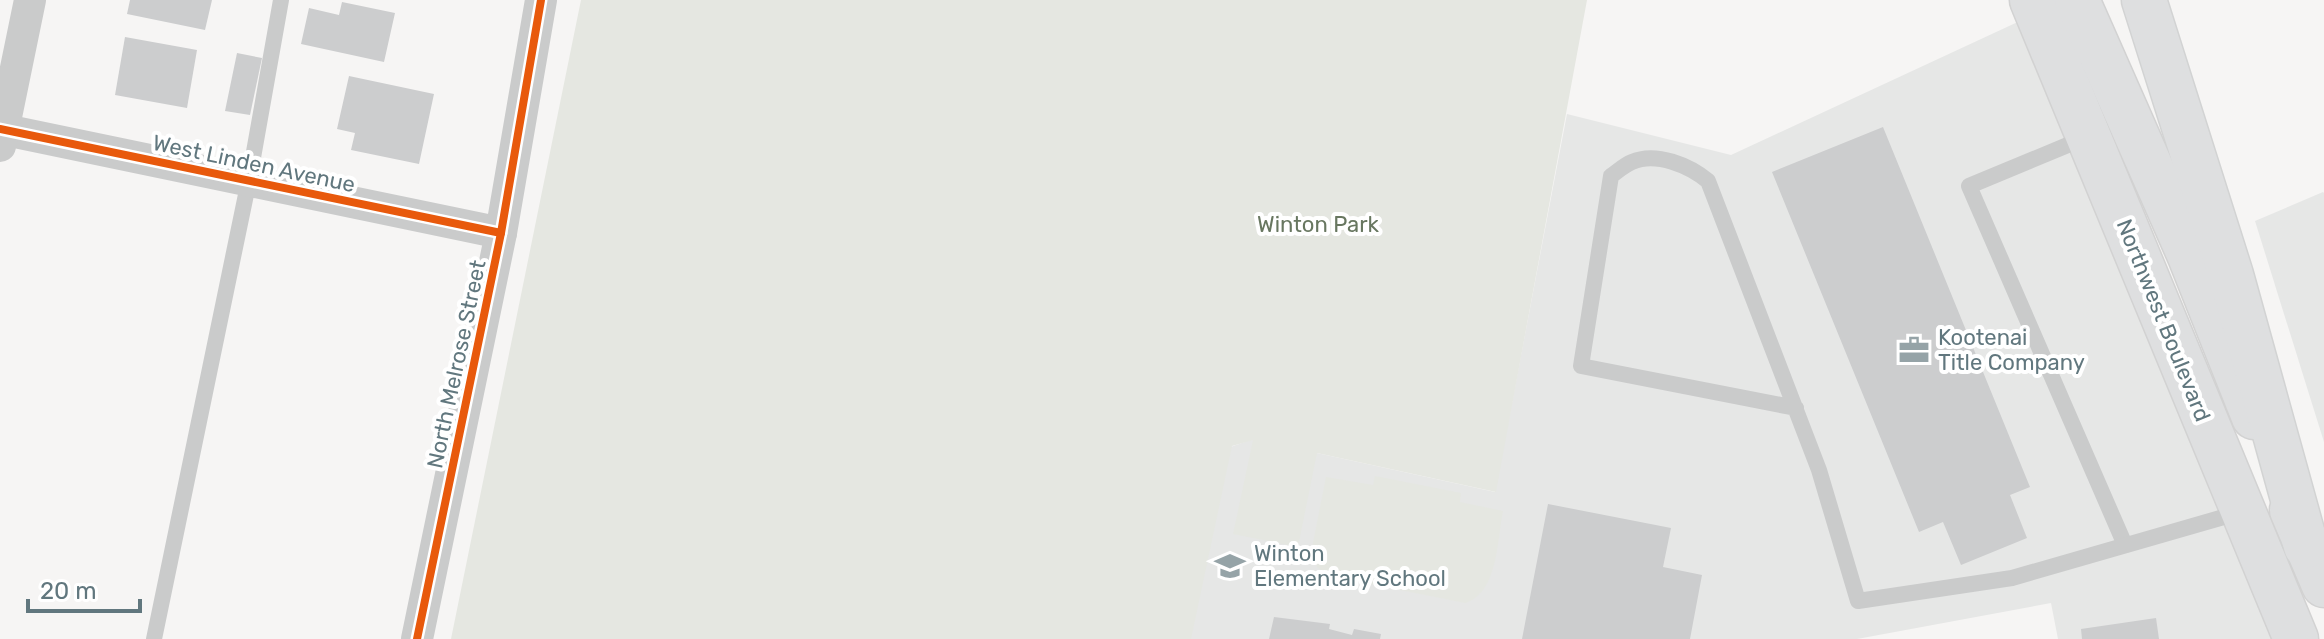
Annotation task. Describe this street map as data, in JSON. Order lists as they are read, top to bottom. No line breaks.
{"streets":{"main road":["Northwest Boulevard"],"street":["West Linden Avenue","North Melrose Street"]},"crossings":[["West Linden Avenue","North Melrose Street"]],"parks":["Winton Park"],"places":{"office":["Kootenai Title Company"],"school or university":["Winton Elementary School"]},"scale_bar":"20 m"}
